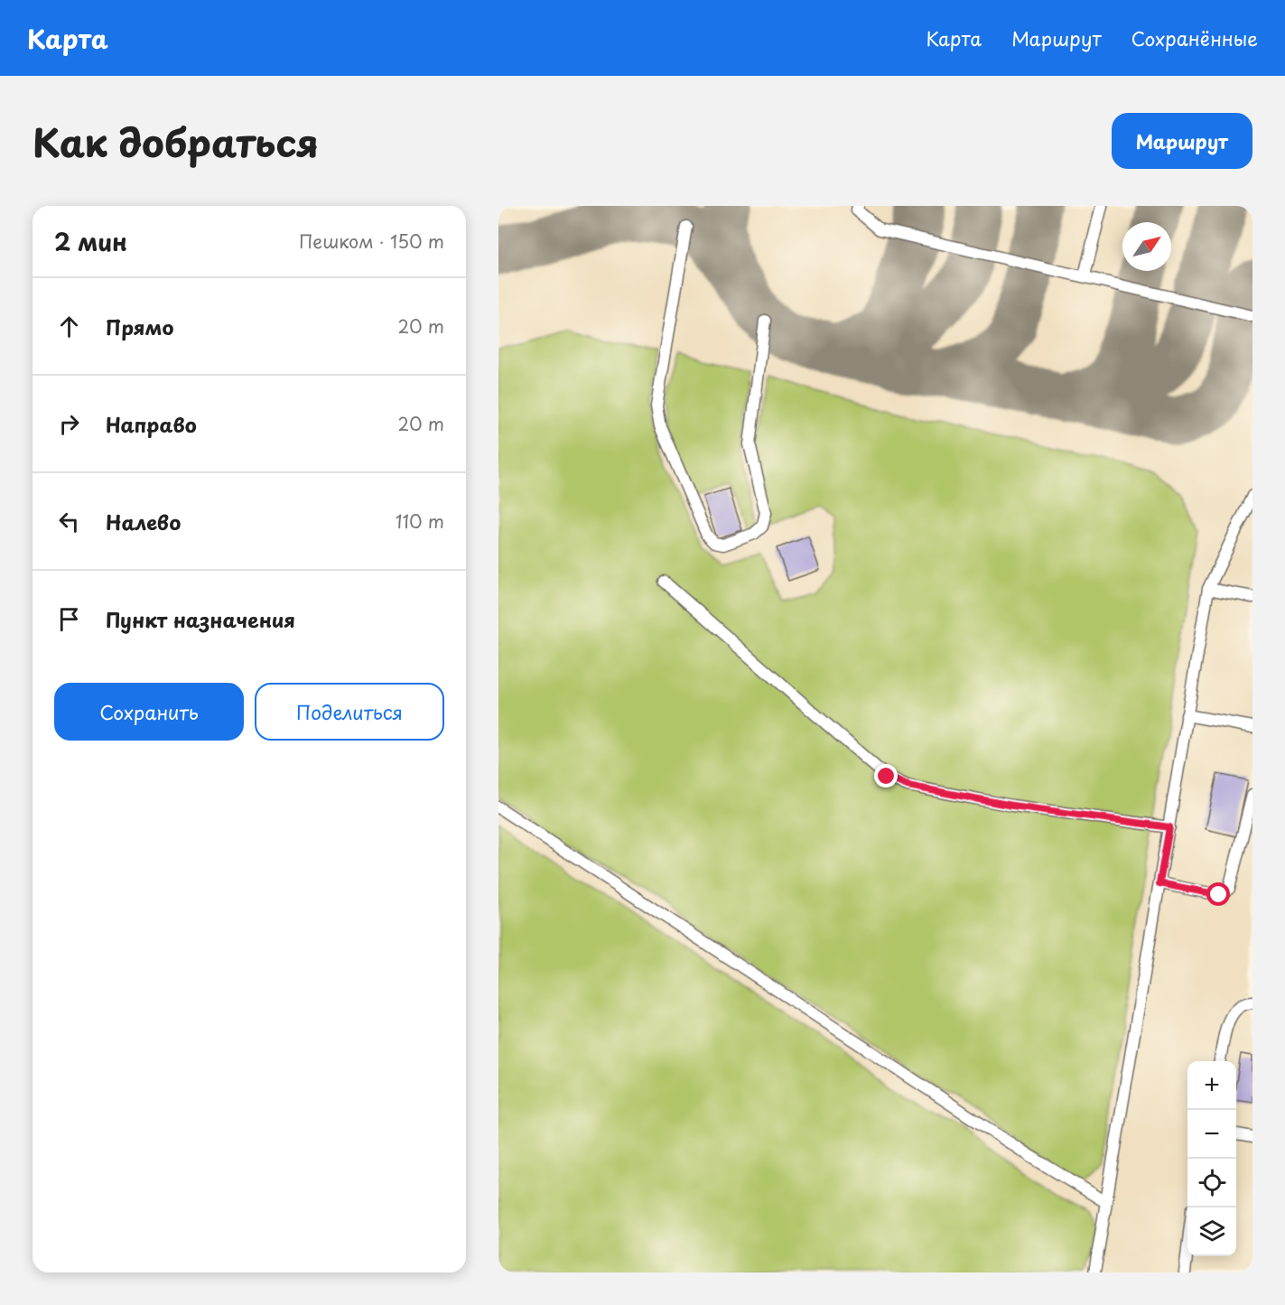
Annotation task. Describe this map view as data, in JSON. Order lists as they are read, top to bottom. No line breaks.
{"north":"top right","page":{"header":"Карта","nav":["Карта","Маршрут","Сохранённые"],"title":"Как добраться","buttons":["Маршрут",["Сохранить","Поделиться"]],"heading":["2 мин","Пешком · 150 m"],"list":[["Прямо","20 m"],["Направо","20 m"],["Налево","110 m"],"Пункт назначения"],"map_buttons":["+","−"]}}
